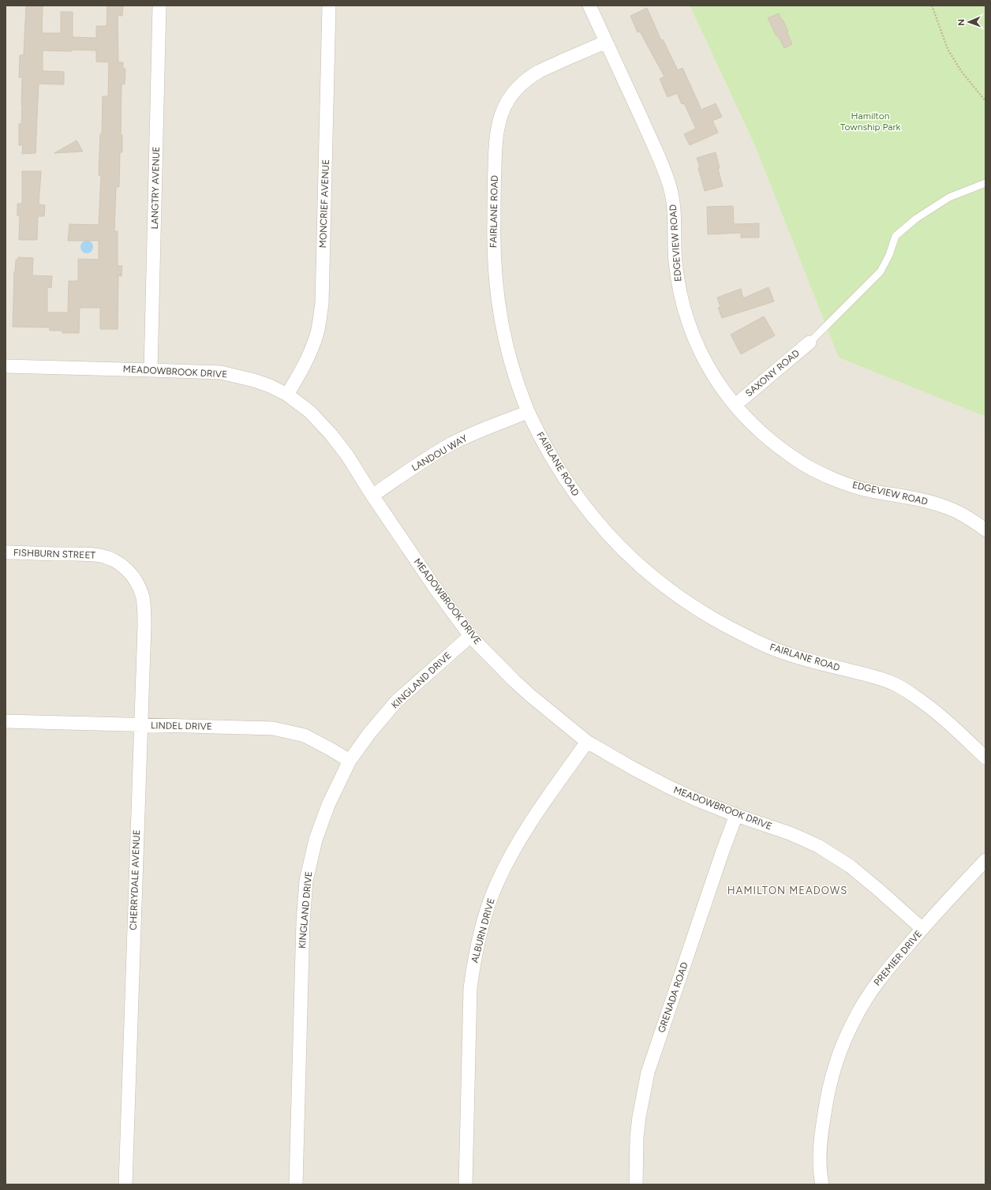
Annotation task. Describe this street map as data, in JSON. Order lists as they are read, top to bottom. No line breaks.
{"streets":{"street":["LANGTRY AVENUE","MONCRIEF AVENUE","FAIRLANE ROAD","EDGEVIEW ROAD","MEADOWBROOK DRIVE","SAXONY ROAD","LANDOU WAY","FISHBURN STREET","KINGLAND DRIVE","LINDEL DRIVE","CHERRYDALE AVENUE","ALBURN DRIVE","PREMIER DRIVE","GRENADA ROAD"]},"crossings":[["LANGTRY AVENUE","MEADOWBROOK DRIVE"],["MONCRIEF AVENUE","MEADOWBROOK DRIVE"],["FAIRLANE ROAD","EDGEVIEW ROAD"],["FAIRLANE ROAD","LANDOU WAY"],["EDGEVIEW ROAD","SAXONY ROAD"],["MEADOWBROOK DRIVE","LANDOU WAY"],["MEADOWBROOK DRIVE","KINGLAND DRIVE"],["MEADOWBROOK DRIVE","ALBURN DRIVE"],["MEADOWBROOK DRIVE","PREMIER DRIVE"],["MEADOWBROOK DRIVE","GRENADA ROAD"],["FISHBURN STREET","CHERRYDALE AVENUE"],["KINGLAND DRIVE","LINDEL DRIVE"],["LINDEL DRIVE","CHERRYDALE AVENUE"]],"districts":["HAMILTON MEADOWS"],"parks":["Hamilton Township Park"],"north":"left"}
